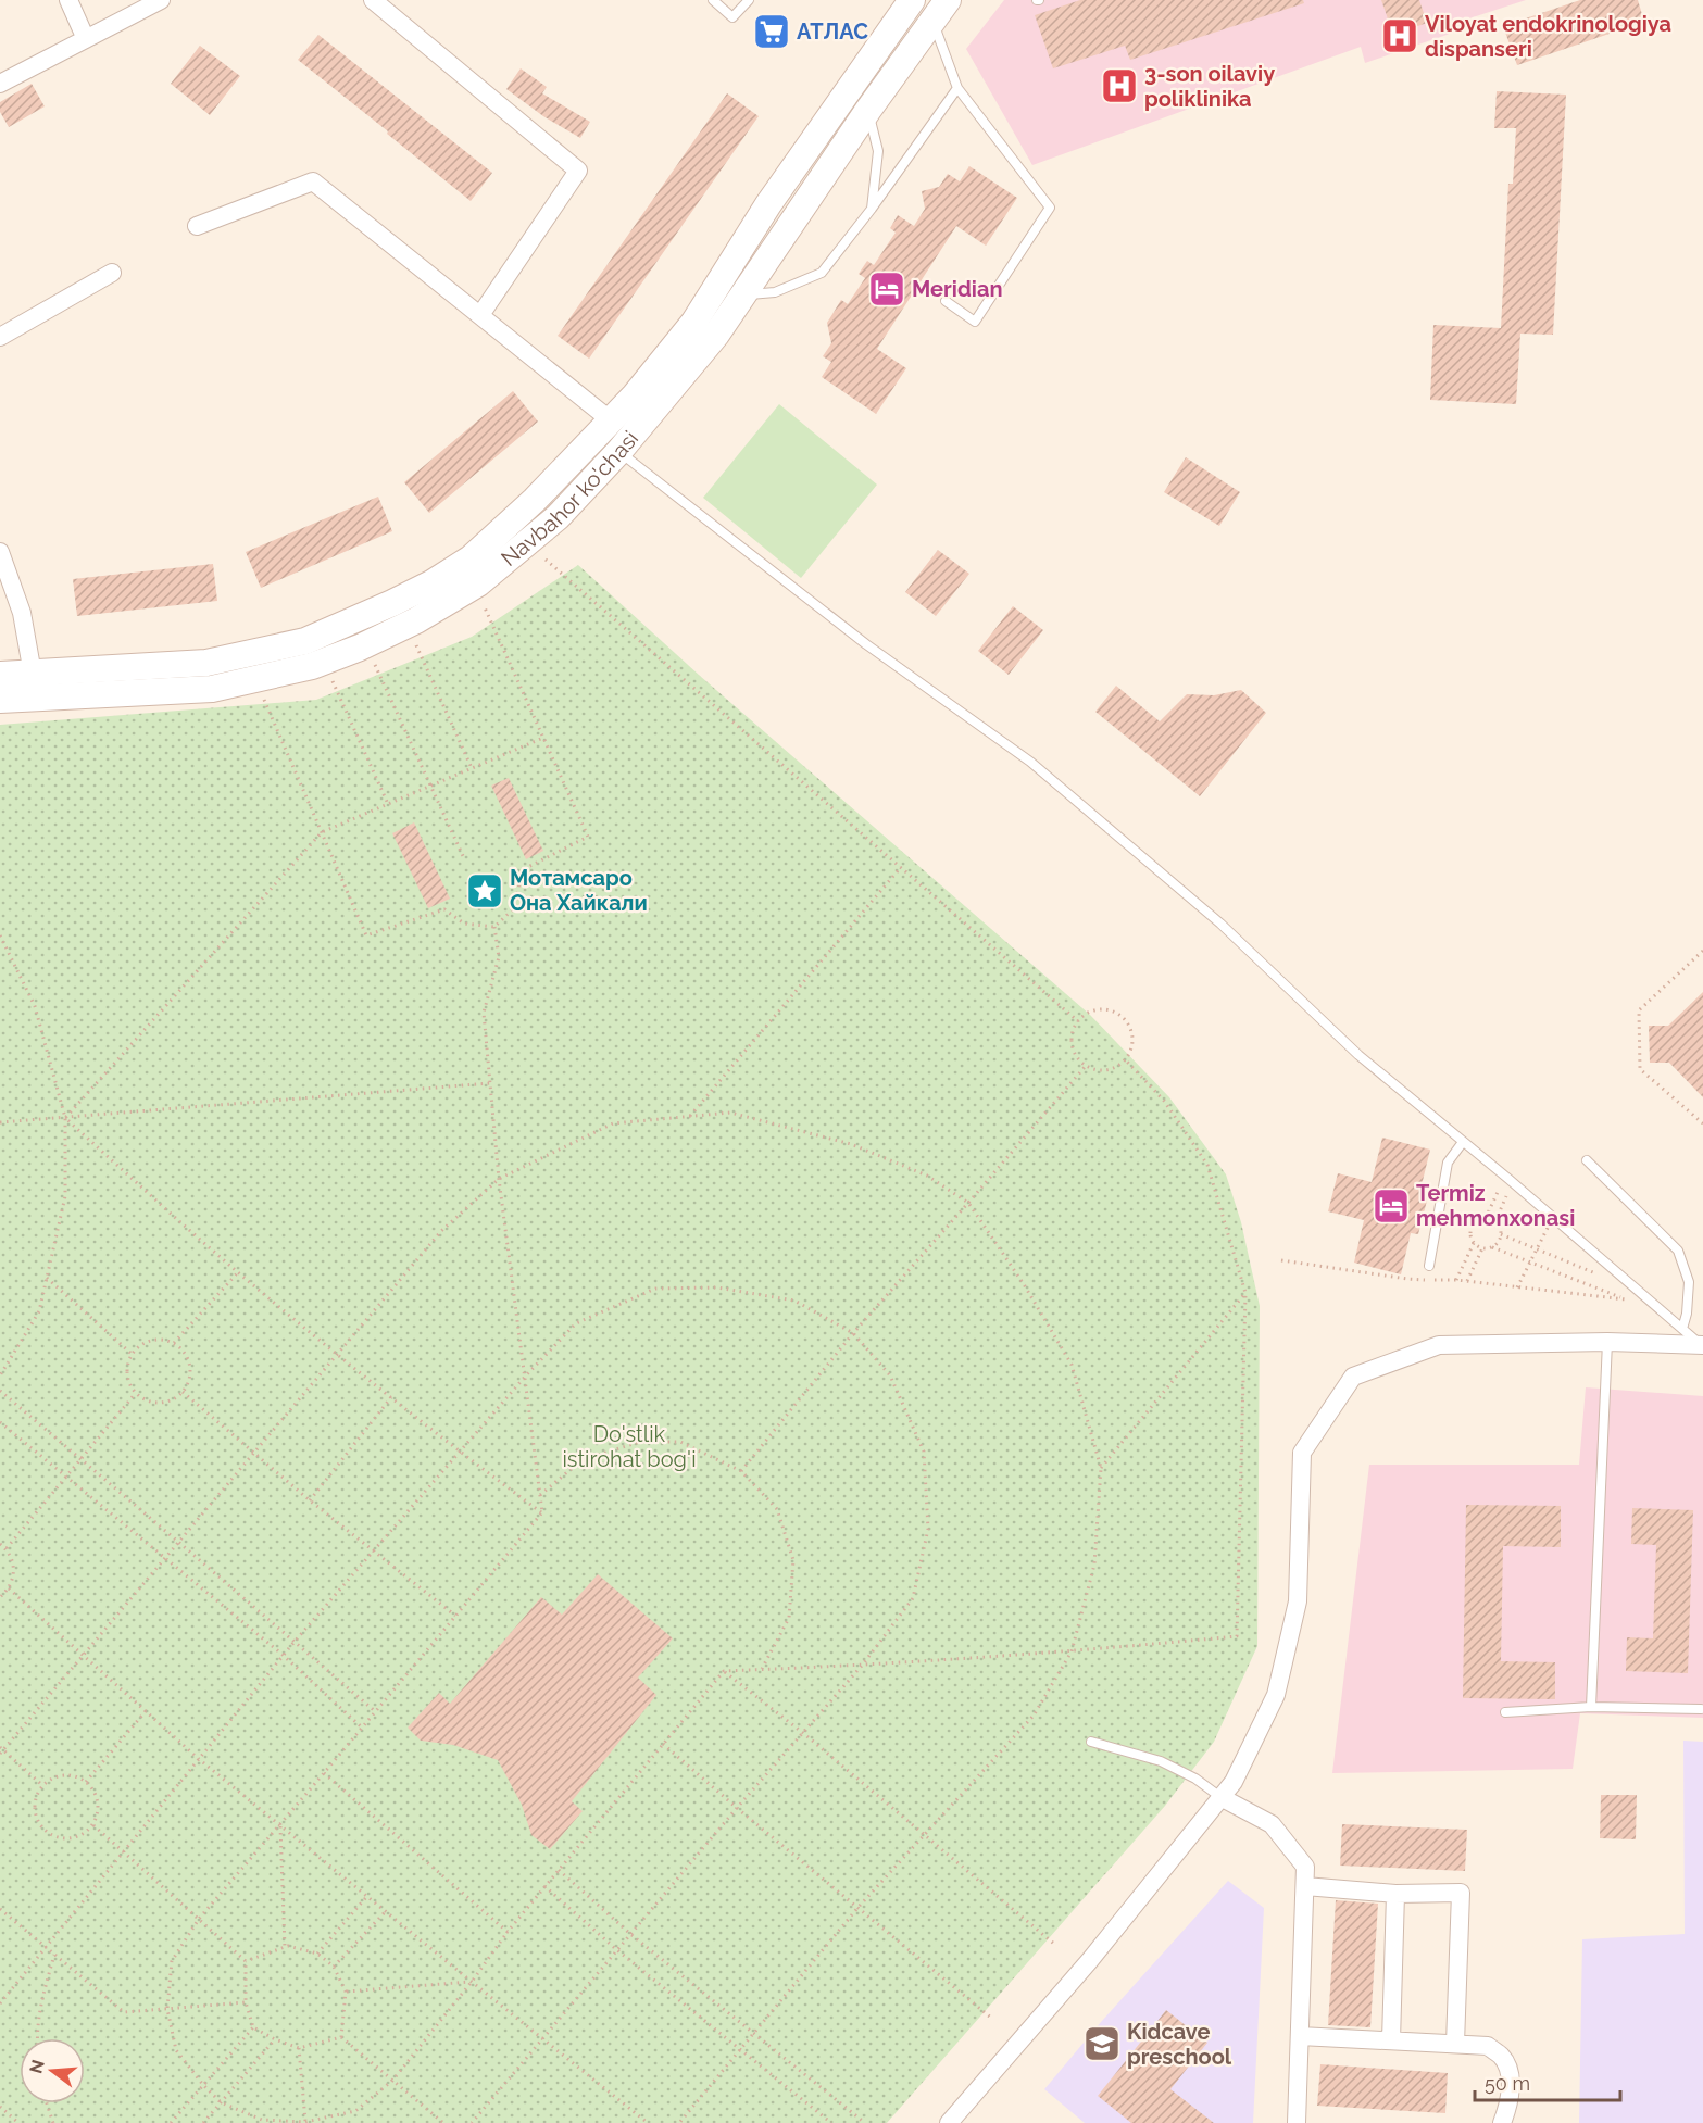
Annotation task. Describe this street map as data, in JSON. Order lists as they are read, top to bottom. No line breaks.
{"streets":{"street":["Navbahor ko'chasi"]},"parks":["Do'stlik istirohat bog'i"],"places":{"supermarket":["АТЛАС"],"hospital":["Viloyat endokrinologiya dispanseri","3-son oilaviy poliklinika"],"hotel":["Meridian","Termiz mehmonxonasi"],"place":["Мотамсаро Она Хайкали"],"school or university":["Kidcave preschool"]},"scale_bar":"50 m","north":"left"}
